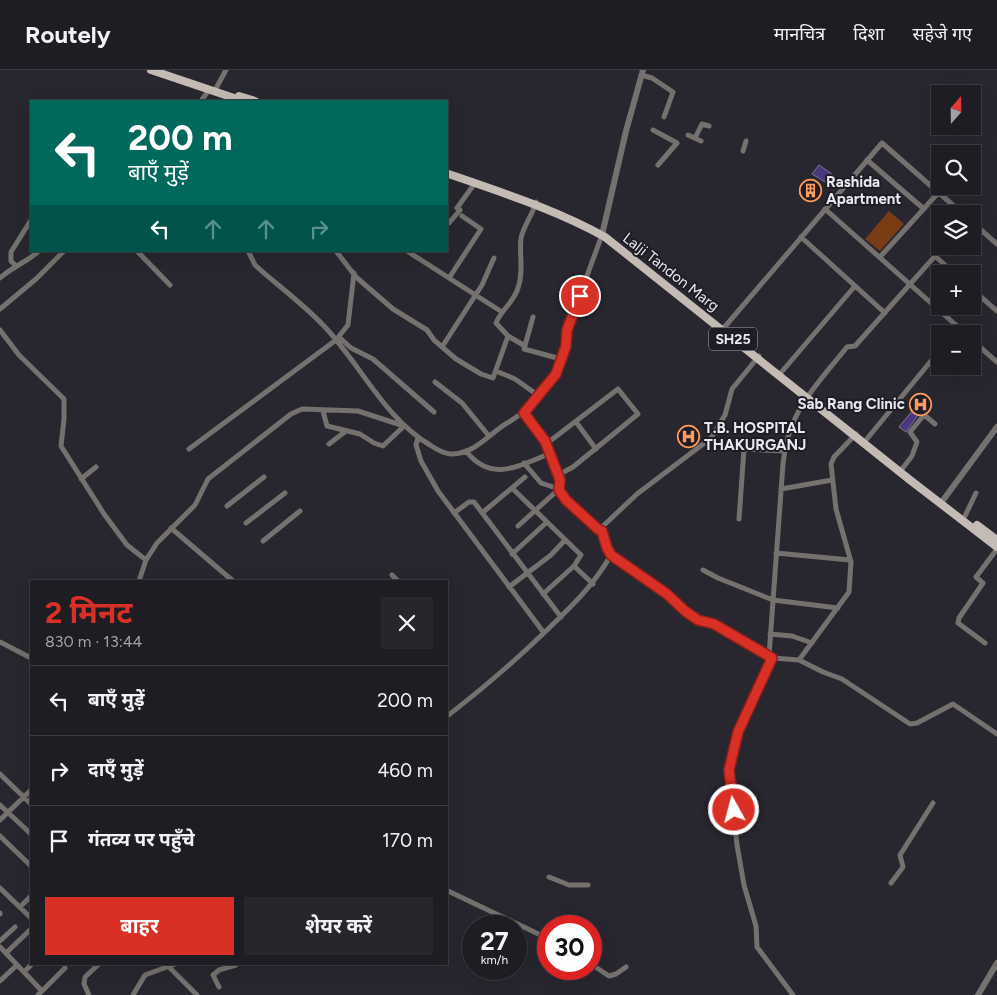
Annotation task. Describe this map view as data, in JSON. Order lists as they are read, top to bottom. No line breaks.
{"streets":{"main road":["Lalji Tandon Marg","SH25"]},"places":{"building":["Rashida Apartment"],"hospital":["Sab Rang Clinic","T.B. HOSPITAL THAKURGANJ"]},"north":"top","page":{"header":"Routely","nav":["मानचित्र","दिशा","सहेजे गए"],"map_buttons":["+","−"],"turn":["200 m","बाएँ मुड़ें"],"heading":["2 मिनट","830 m · 13:44"],"list":[{"name":"बाएँ मुड़ें","value":"200 m"},{"name":"दाएँ मुड़ें","value":"460 m"},{"name":"गंतव्य पर पहुँचे","value":"170 m"}],"buttons":["बाहर","शेयर करें"],"speed":"27 km/h","limit":"30"}}
